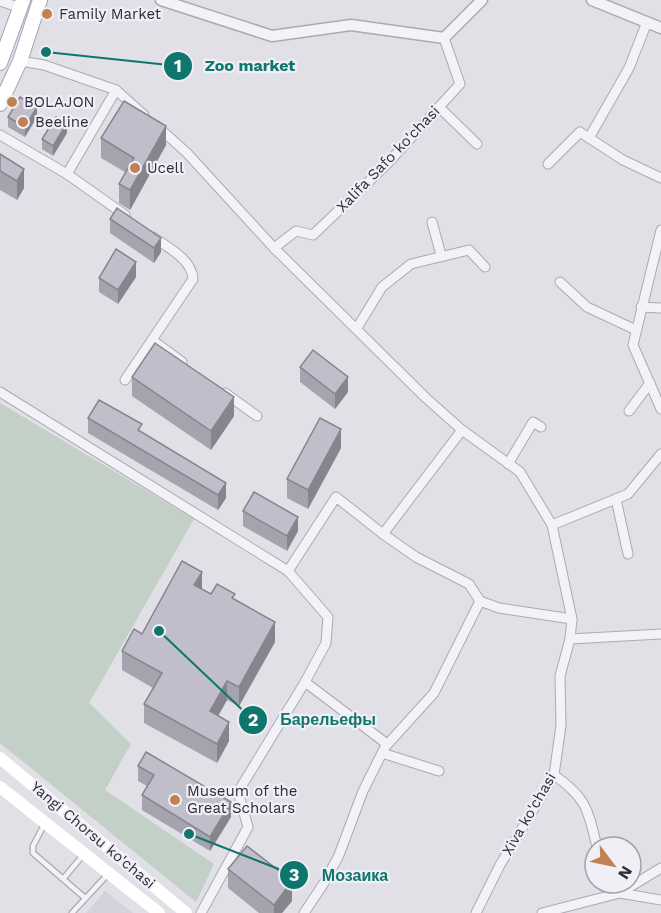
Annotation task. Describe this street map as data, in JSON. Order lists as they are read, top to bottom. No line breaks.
{"streets":{"main road":["Yangi Chorsu ko'chasi"],"street":["Xalifa Safo ko'chasi","Xiva ko'chasi"]},"crossings":[["Xalifa Safo ko'chasi","Xiva ko'chasi"]],"places":["Family Market","Zoo market","BOLAJON","Beeline","Ucell","Барельефы","Museum of the Great Scholars","Мозаика"],"north":"bottom right"}
